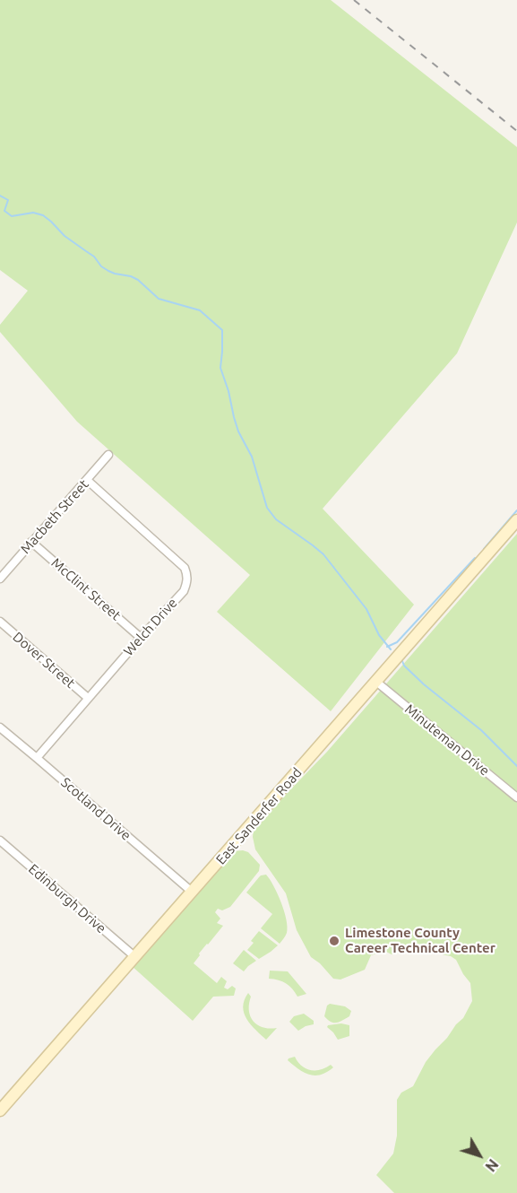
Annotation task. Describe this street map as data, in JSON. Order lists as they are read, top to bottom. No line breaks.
{"streets":{"street":["Macbeth Street","McClint Street","Welch Drive","Dover Street","Minuteman Drive","Scotland Drive","East Sanderfer Road","Edinburgh Drive"]},"crossings":[["Macbeth Street","McClint Street"],["Macbeth Street","Welch Drive"],["McClint Street","Welch Drive"],["Welch Drive","Dover Street"],["Welch Drive","Scotland Drive"],["Minuteman Drive","East Sanderfer Road"],["Scotland Drive","East Sanderfer Road"],["East Sanderfer Road","Edinburgh Drive"]],"places":["Limestone County Career Technical Center"],"north":"bottom right"}
